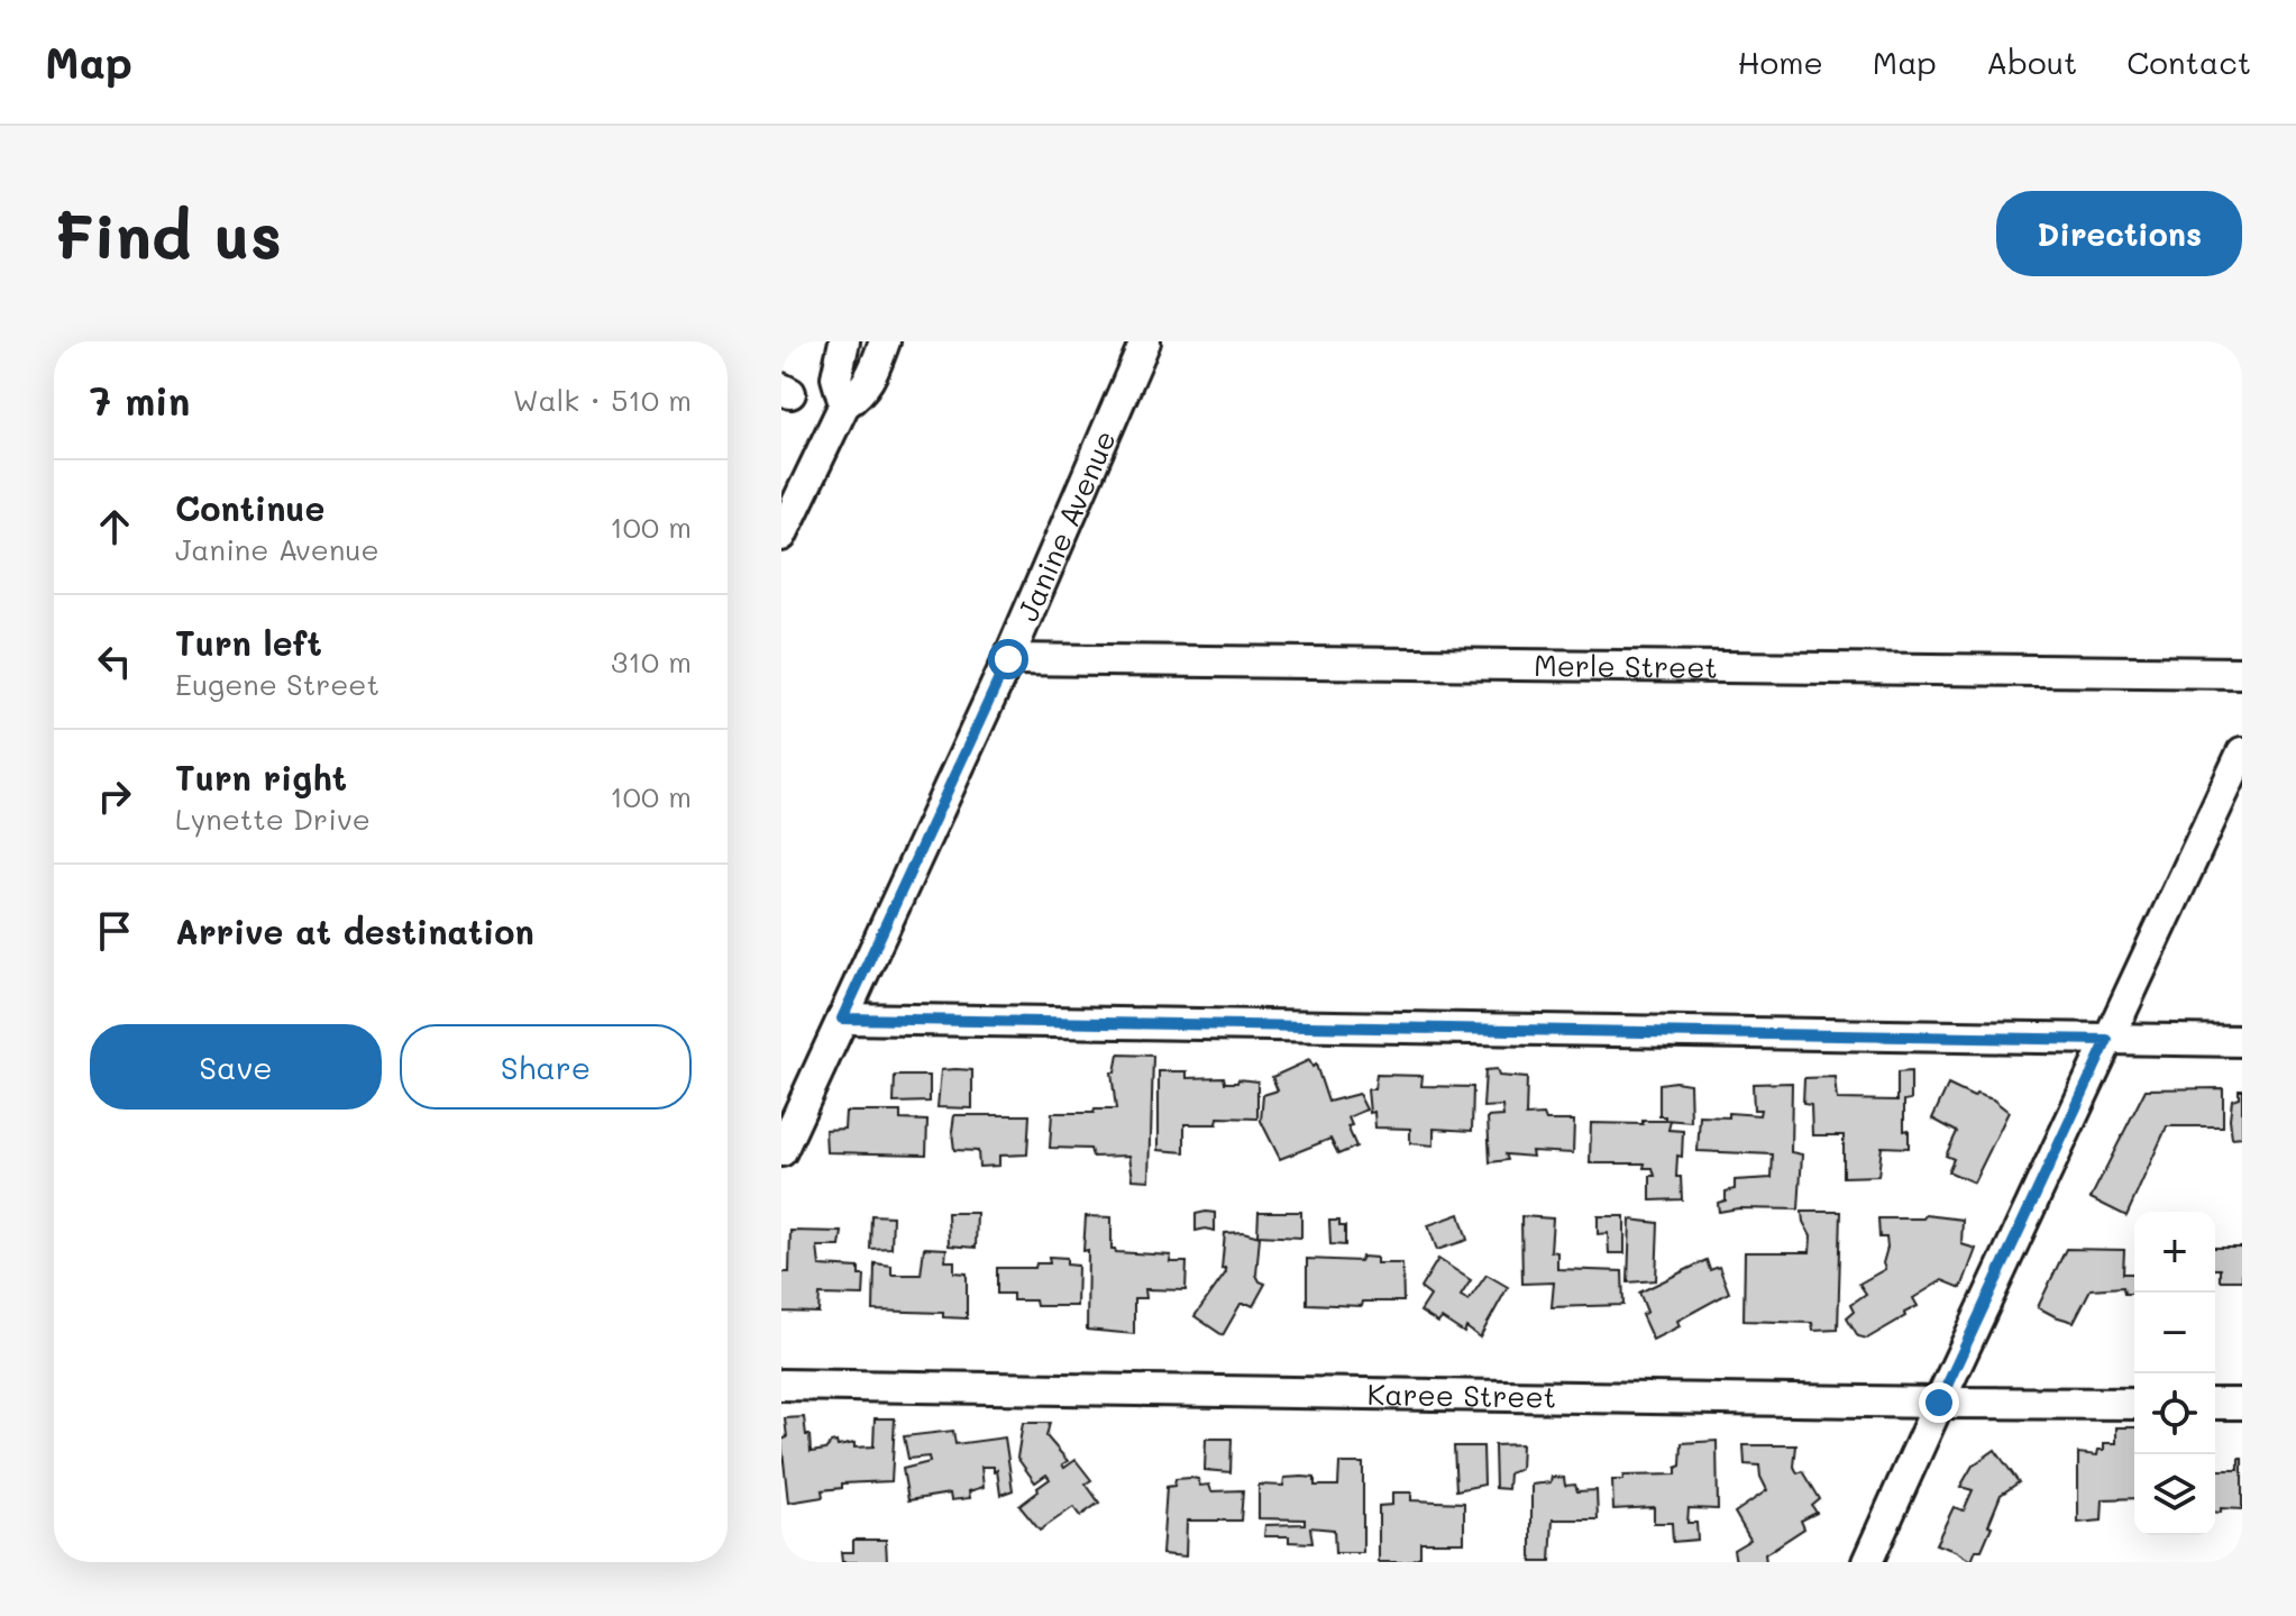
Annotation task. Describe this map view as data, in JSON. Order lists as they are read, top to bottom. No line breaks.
{"streets":{"street":["Janine Avenue","Merle Street","Karee Street"]},"crossings":[["Janine Avenue","Merle Street"]],"page":{"header":"Map","nav":["Home","Map","About","Contact"],"buttons":["Directions",["Save","Share"]],"title":"Find us","heading":["7 min","Walk · 510 m"],"list":[["Continue","Janine Avenue","100 m"],["Turn left","Eugene Street","310 m"],["Turn right","Lynette Drive","100 m"],"Arrive at destination"],"map_buttons":["+","−"]}}
